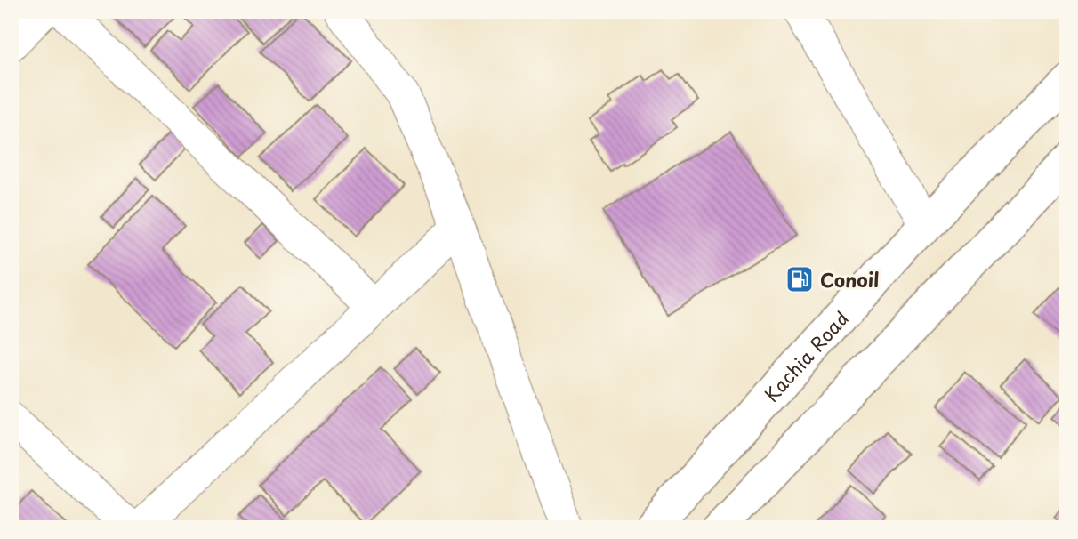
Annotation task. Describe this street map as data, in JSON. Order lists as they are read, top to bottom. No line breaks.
{"streets":{"highway":["Kachia Road"]},"places":{"fuel station":["Conoil"]}}
